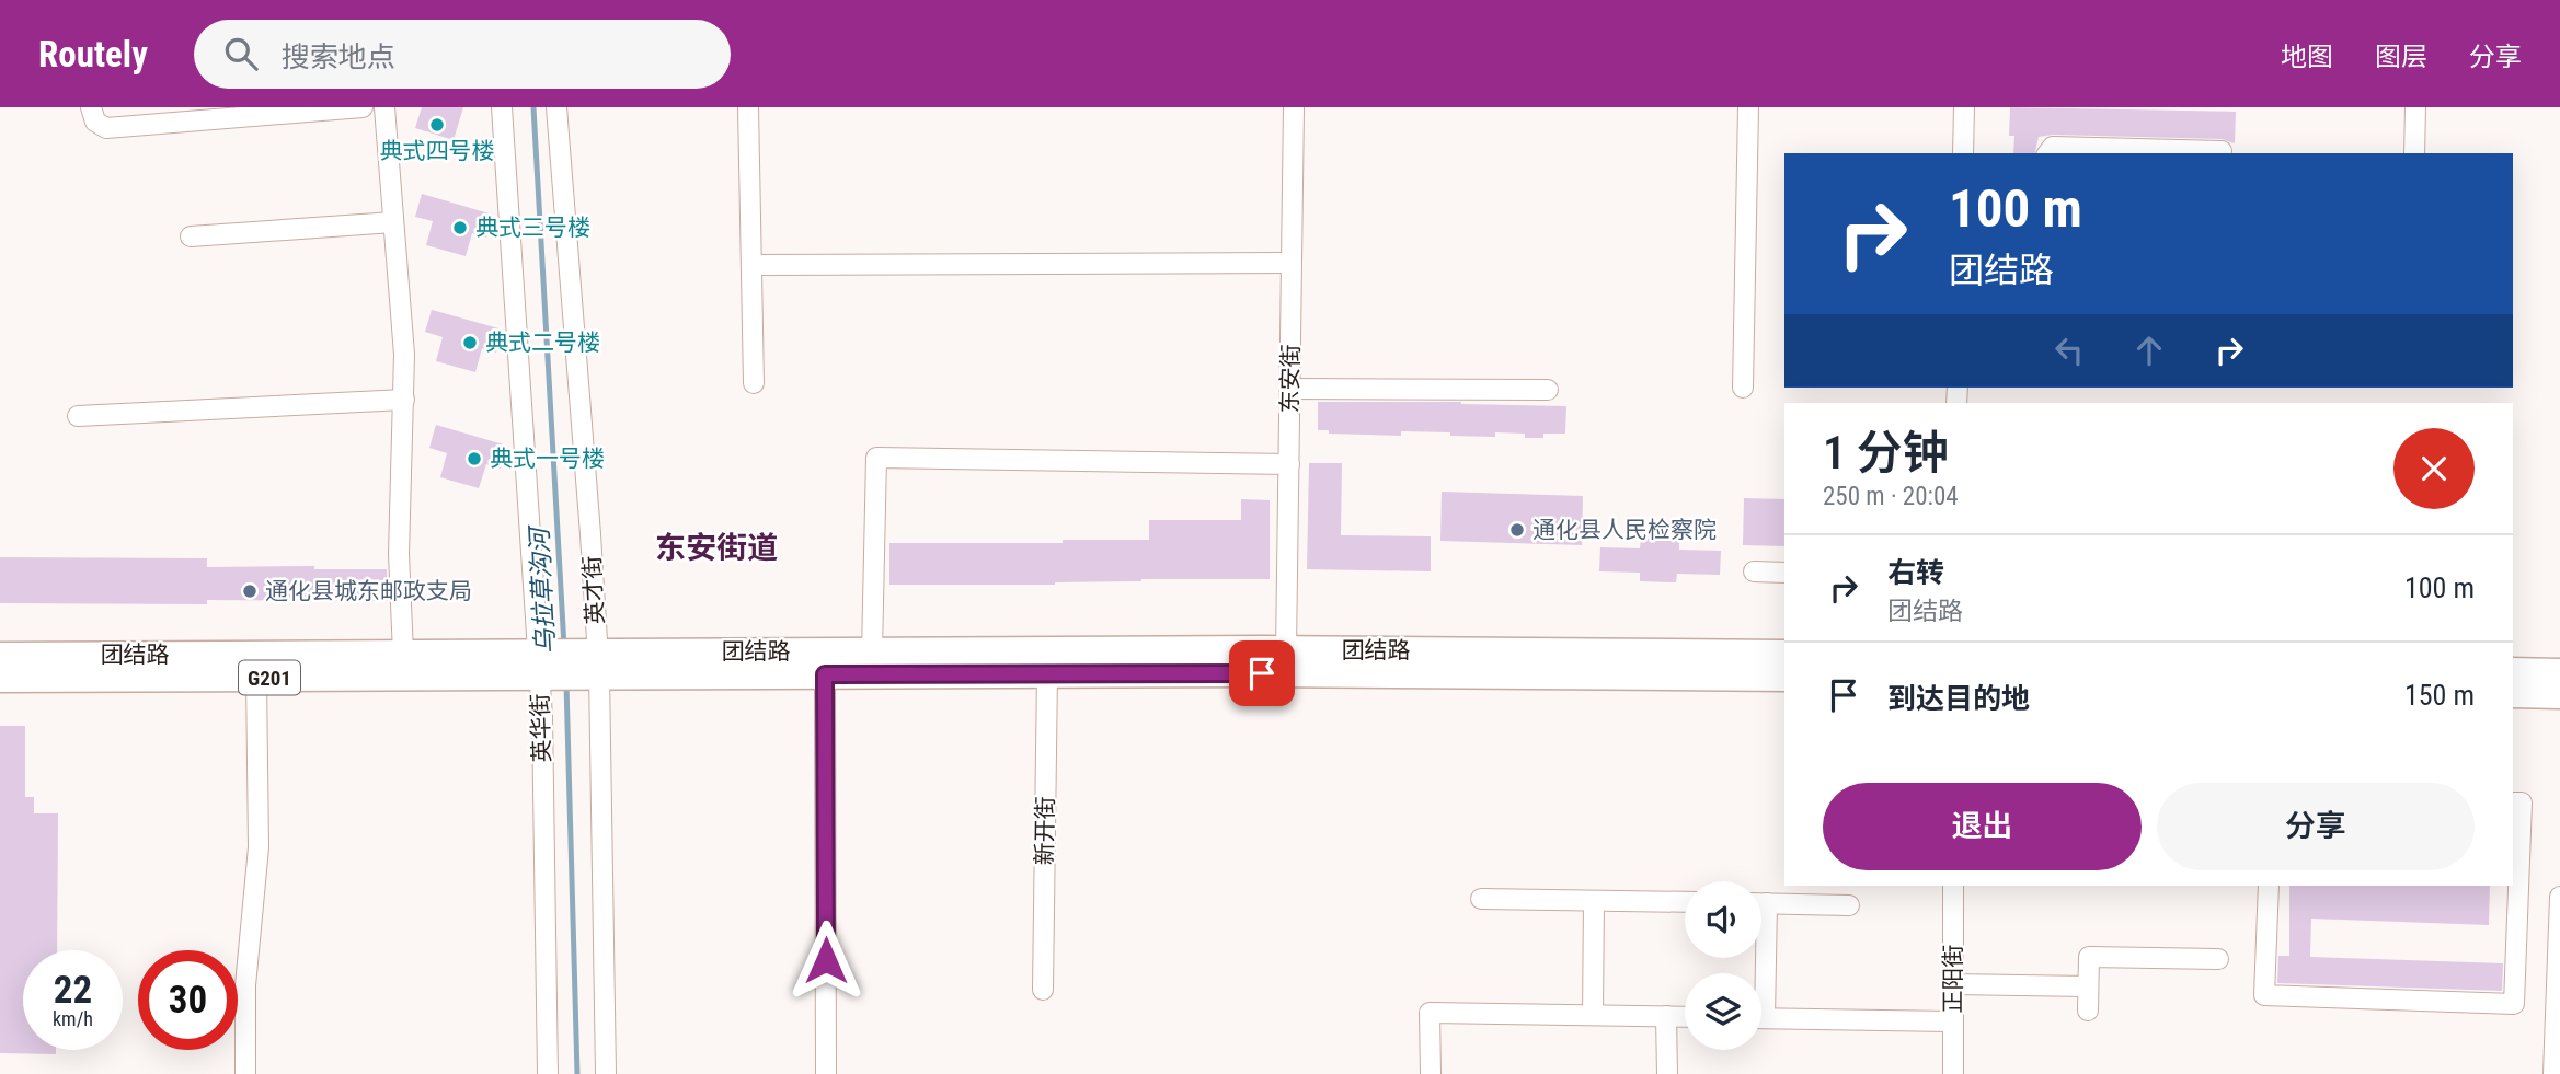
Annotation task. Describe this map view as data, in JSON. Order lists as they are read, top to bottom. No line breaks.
{"streets":{"highway":["团结路","G201"],"street":["东安街","英才街","英华街","新开街","正阳街"]},"crossings":[["东安街","团结路"],["英才街","团结路"],["团结路","英华街"],["团结路","新开街"]],"districts":["东安街道"],"water":["乌拉草沟河"],"places":["典式四号楼","典式三号楼","典式二号楼","典式一号楼","通化县人民检察院","通化县城东邮政支局"],"page":{"header":"Routely","search":"搜索地点","nav":["地图","图层","分享"],"turn":["100 m","团结路"],"heading":["1 分钟","250 m · 20:04"],"list":[{"name":"右转","note":"团结路","value":"100 m"},{"name":"到达目的地","value":"150 m"}],"buttons":["退出","分享"],"speed":"22 km/h","limit":"30"}}
